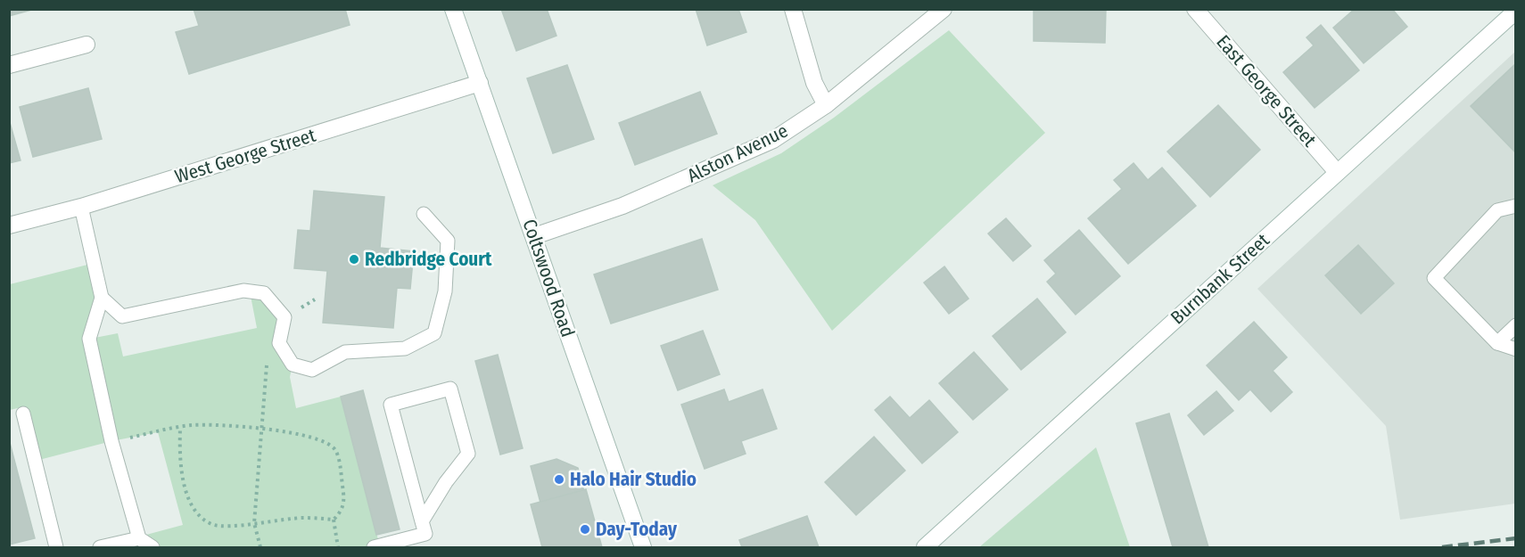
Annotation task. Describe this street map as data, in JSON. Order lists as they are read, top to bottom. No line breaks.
{"streets":{"main road":["East George Street","Alston Avenue","West George Street","Coltswood Road","Burnbank Street"]},"crossings":[["East George Street","Burnbank Street"],["Alston Avenue","Coltswood Road"],["West George Street","Coltswood Road"]],"places":["Redbridge Court","Halo Hair Studio","Day-Today"]}
